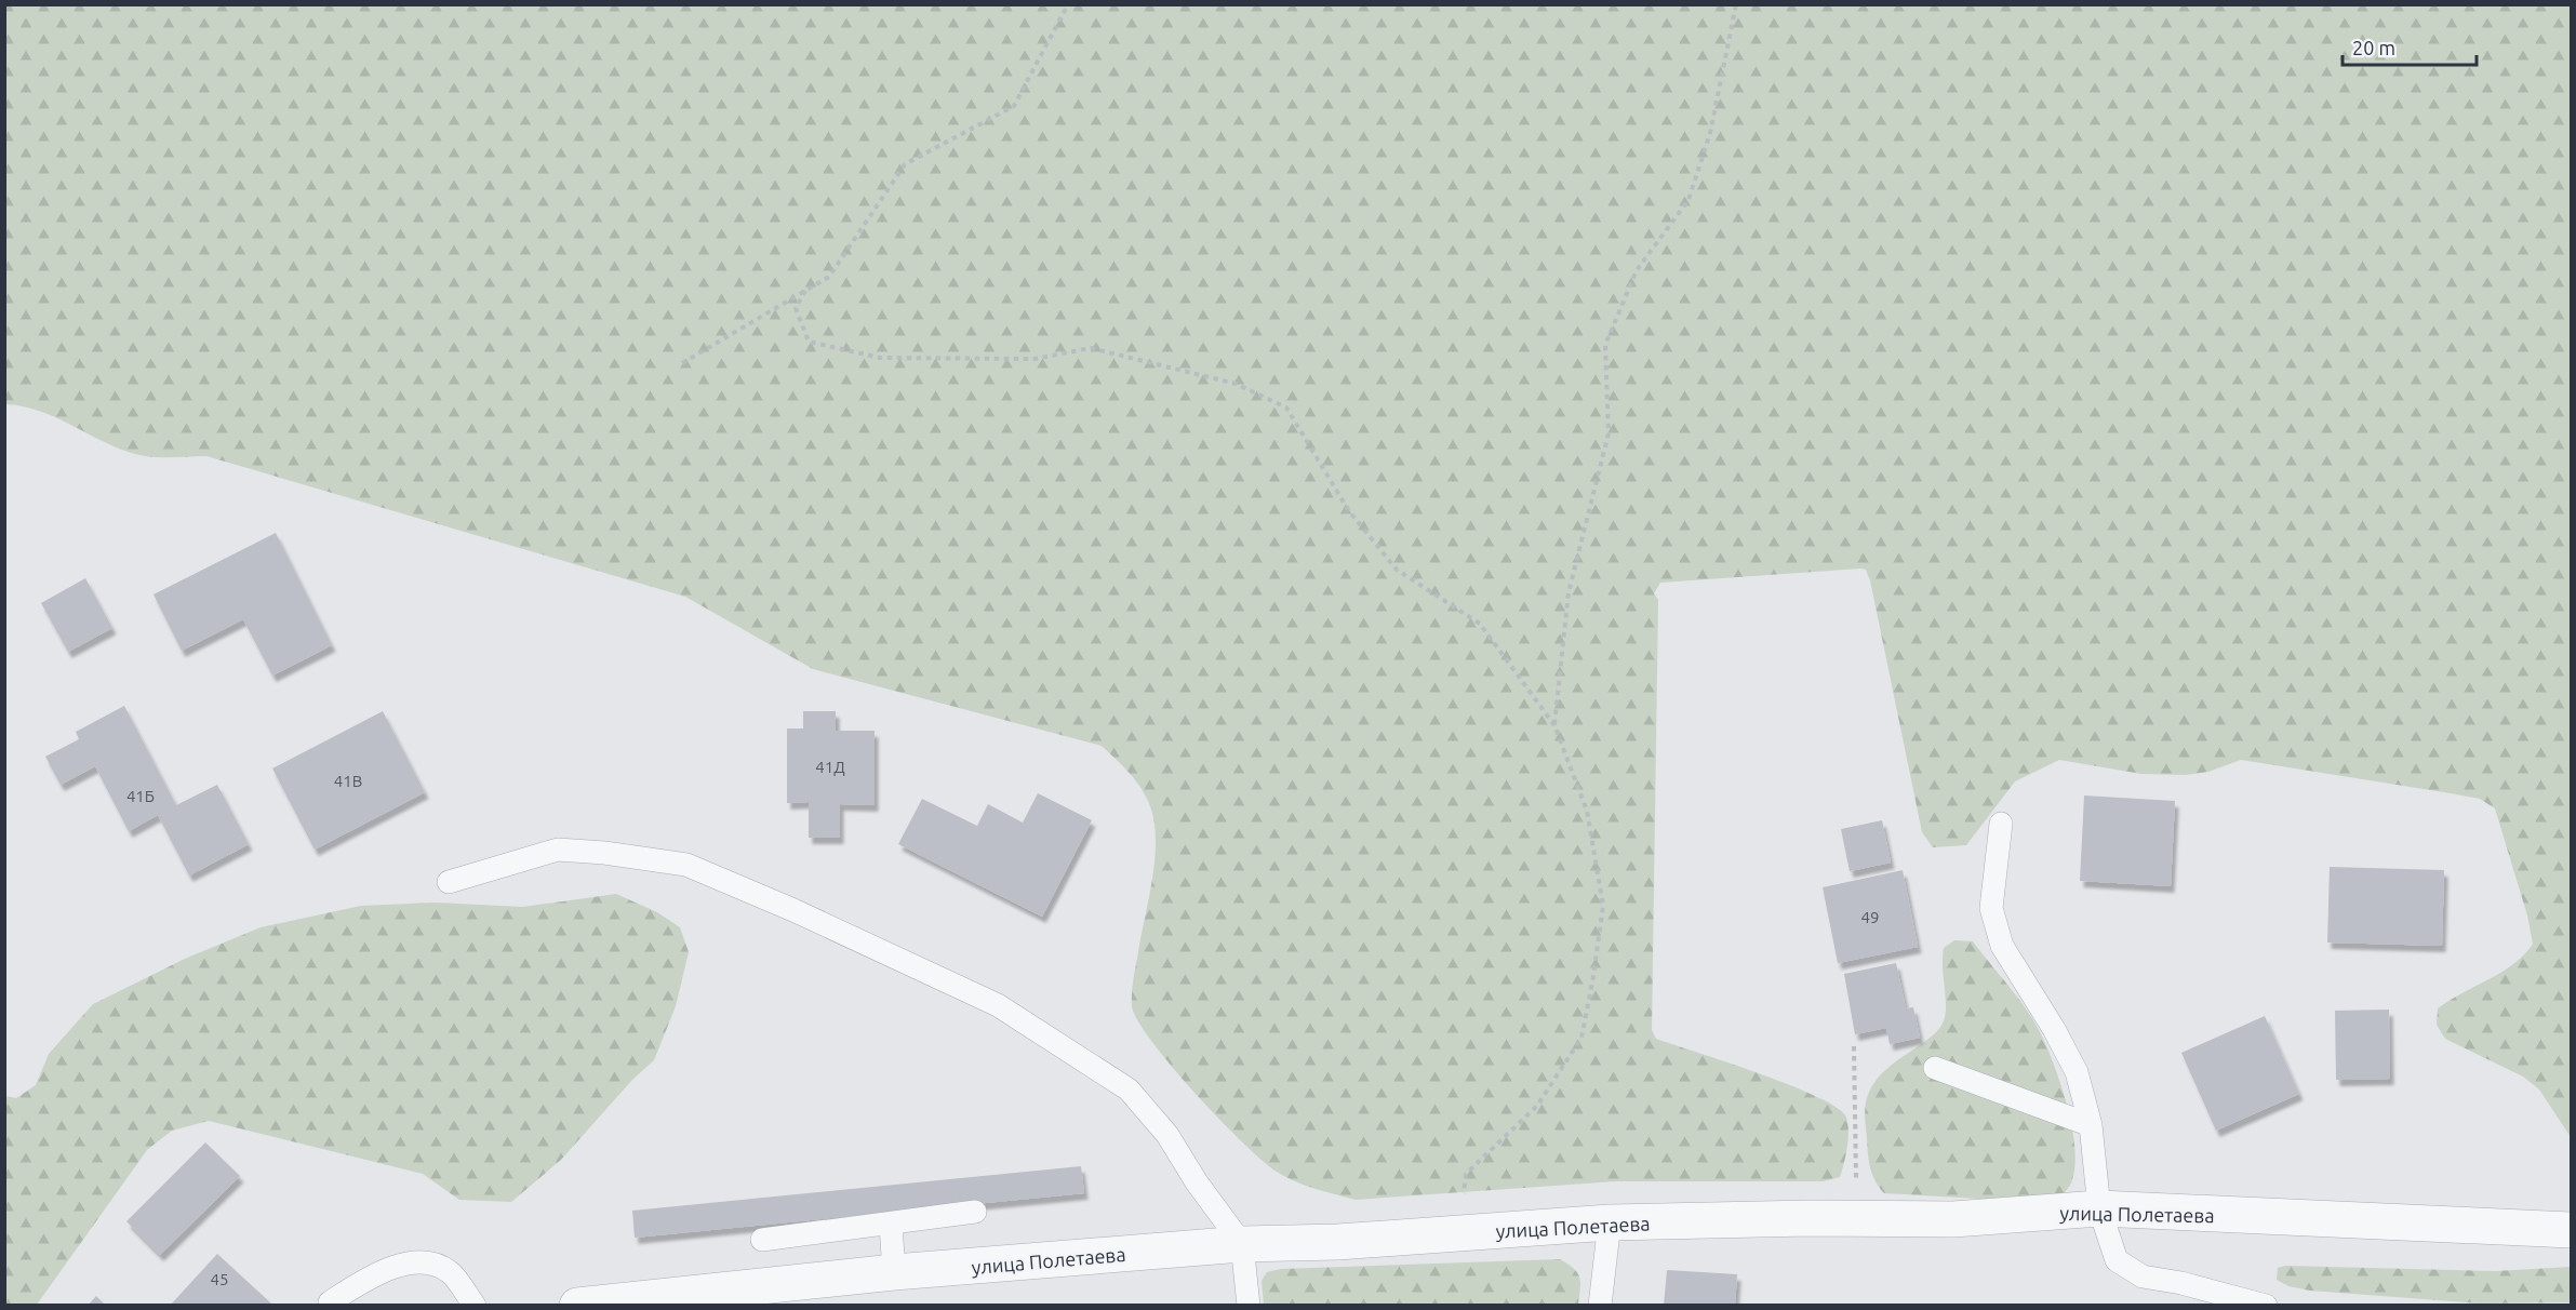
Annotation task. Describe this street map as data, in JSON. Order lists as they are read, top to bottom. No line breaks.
{"streets":{"street":["улица Полетаева"]},"house_numbers":["41Д","41В","41Б","49","45"],"scale_bar":"20 m"}
